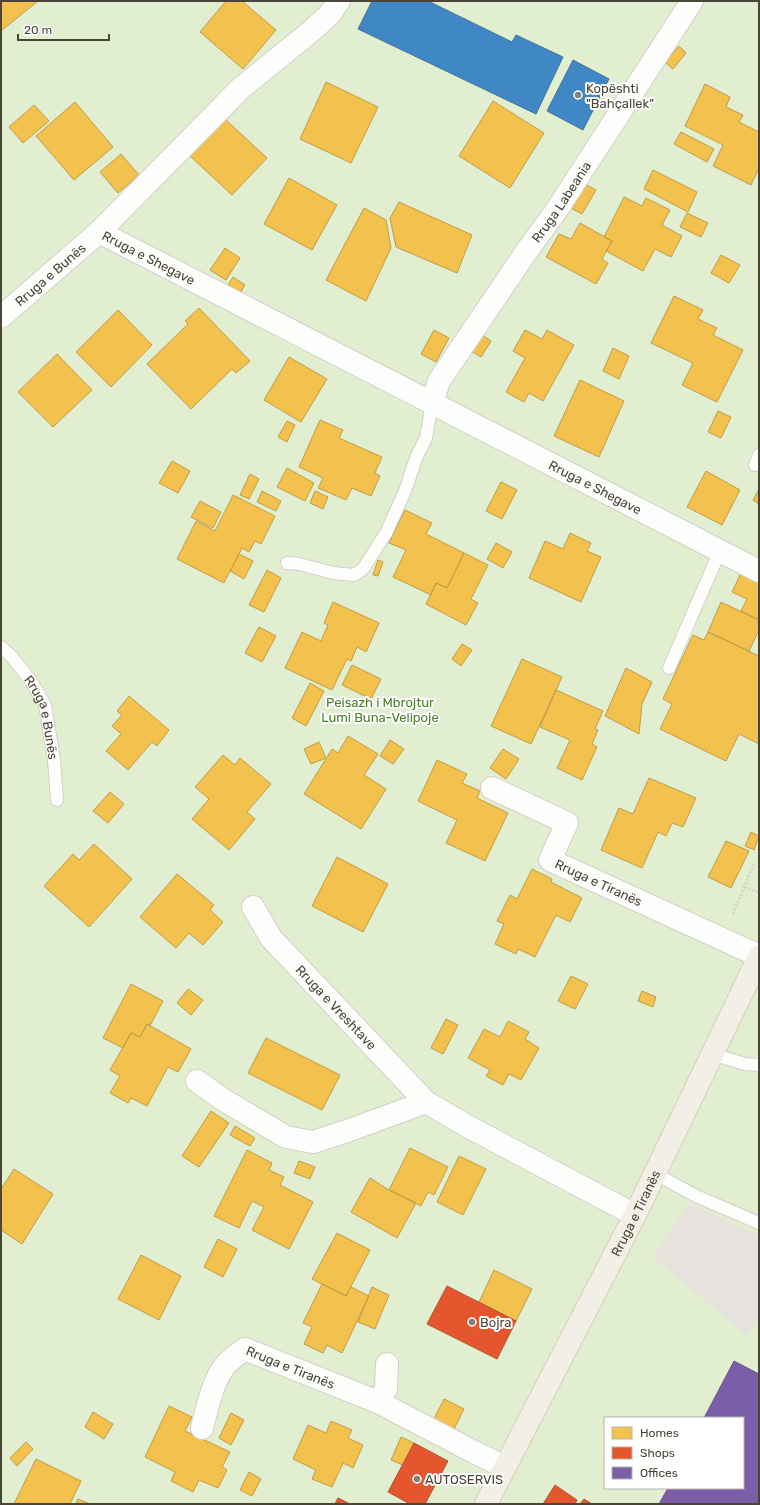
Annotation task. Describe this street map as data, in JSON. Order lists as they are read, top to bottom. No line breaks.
{"streets":{"main road":["Rruga e Tiranës"],"street":["Rruga Labeania","Rruga e Shegave","Rruga e Bunës","Rruga e Vreshtave"]},"crossings":[["Rruga Labeania","Rruga e Shegave"],["Rruga e Shegave","Rruga e Bunës"],["Rruga e Tiranës","Rruga e Vreshtave"]],"parks":["Peisazh i Mbrojtur Lumi Buna-Velipoje"],"places":["Kopështi \"Bahçallek\"","Bojra","AUTOSERVIS"],"legend":["Homes","Shops","Offices"],"scale_bar":"20 m"}
